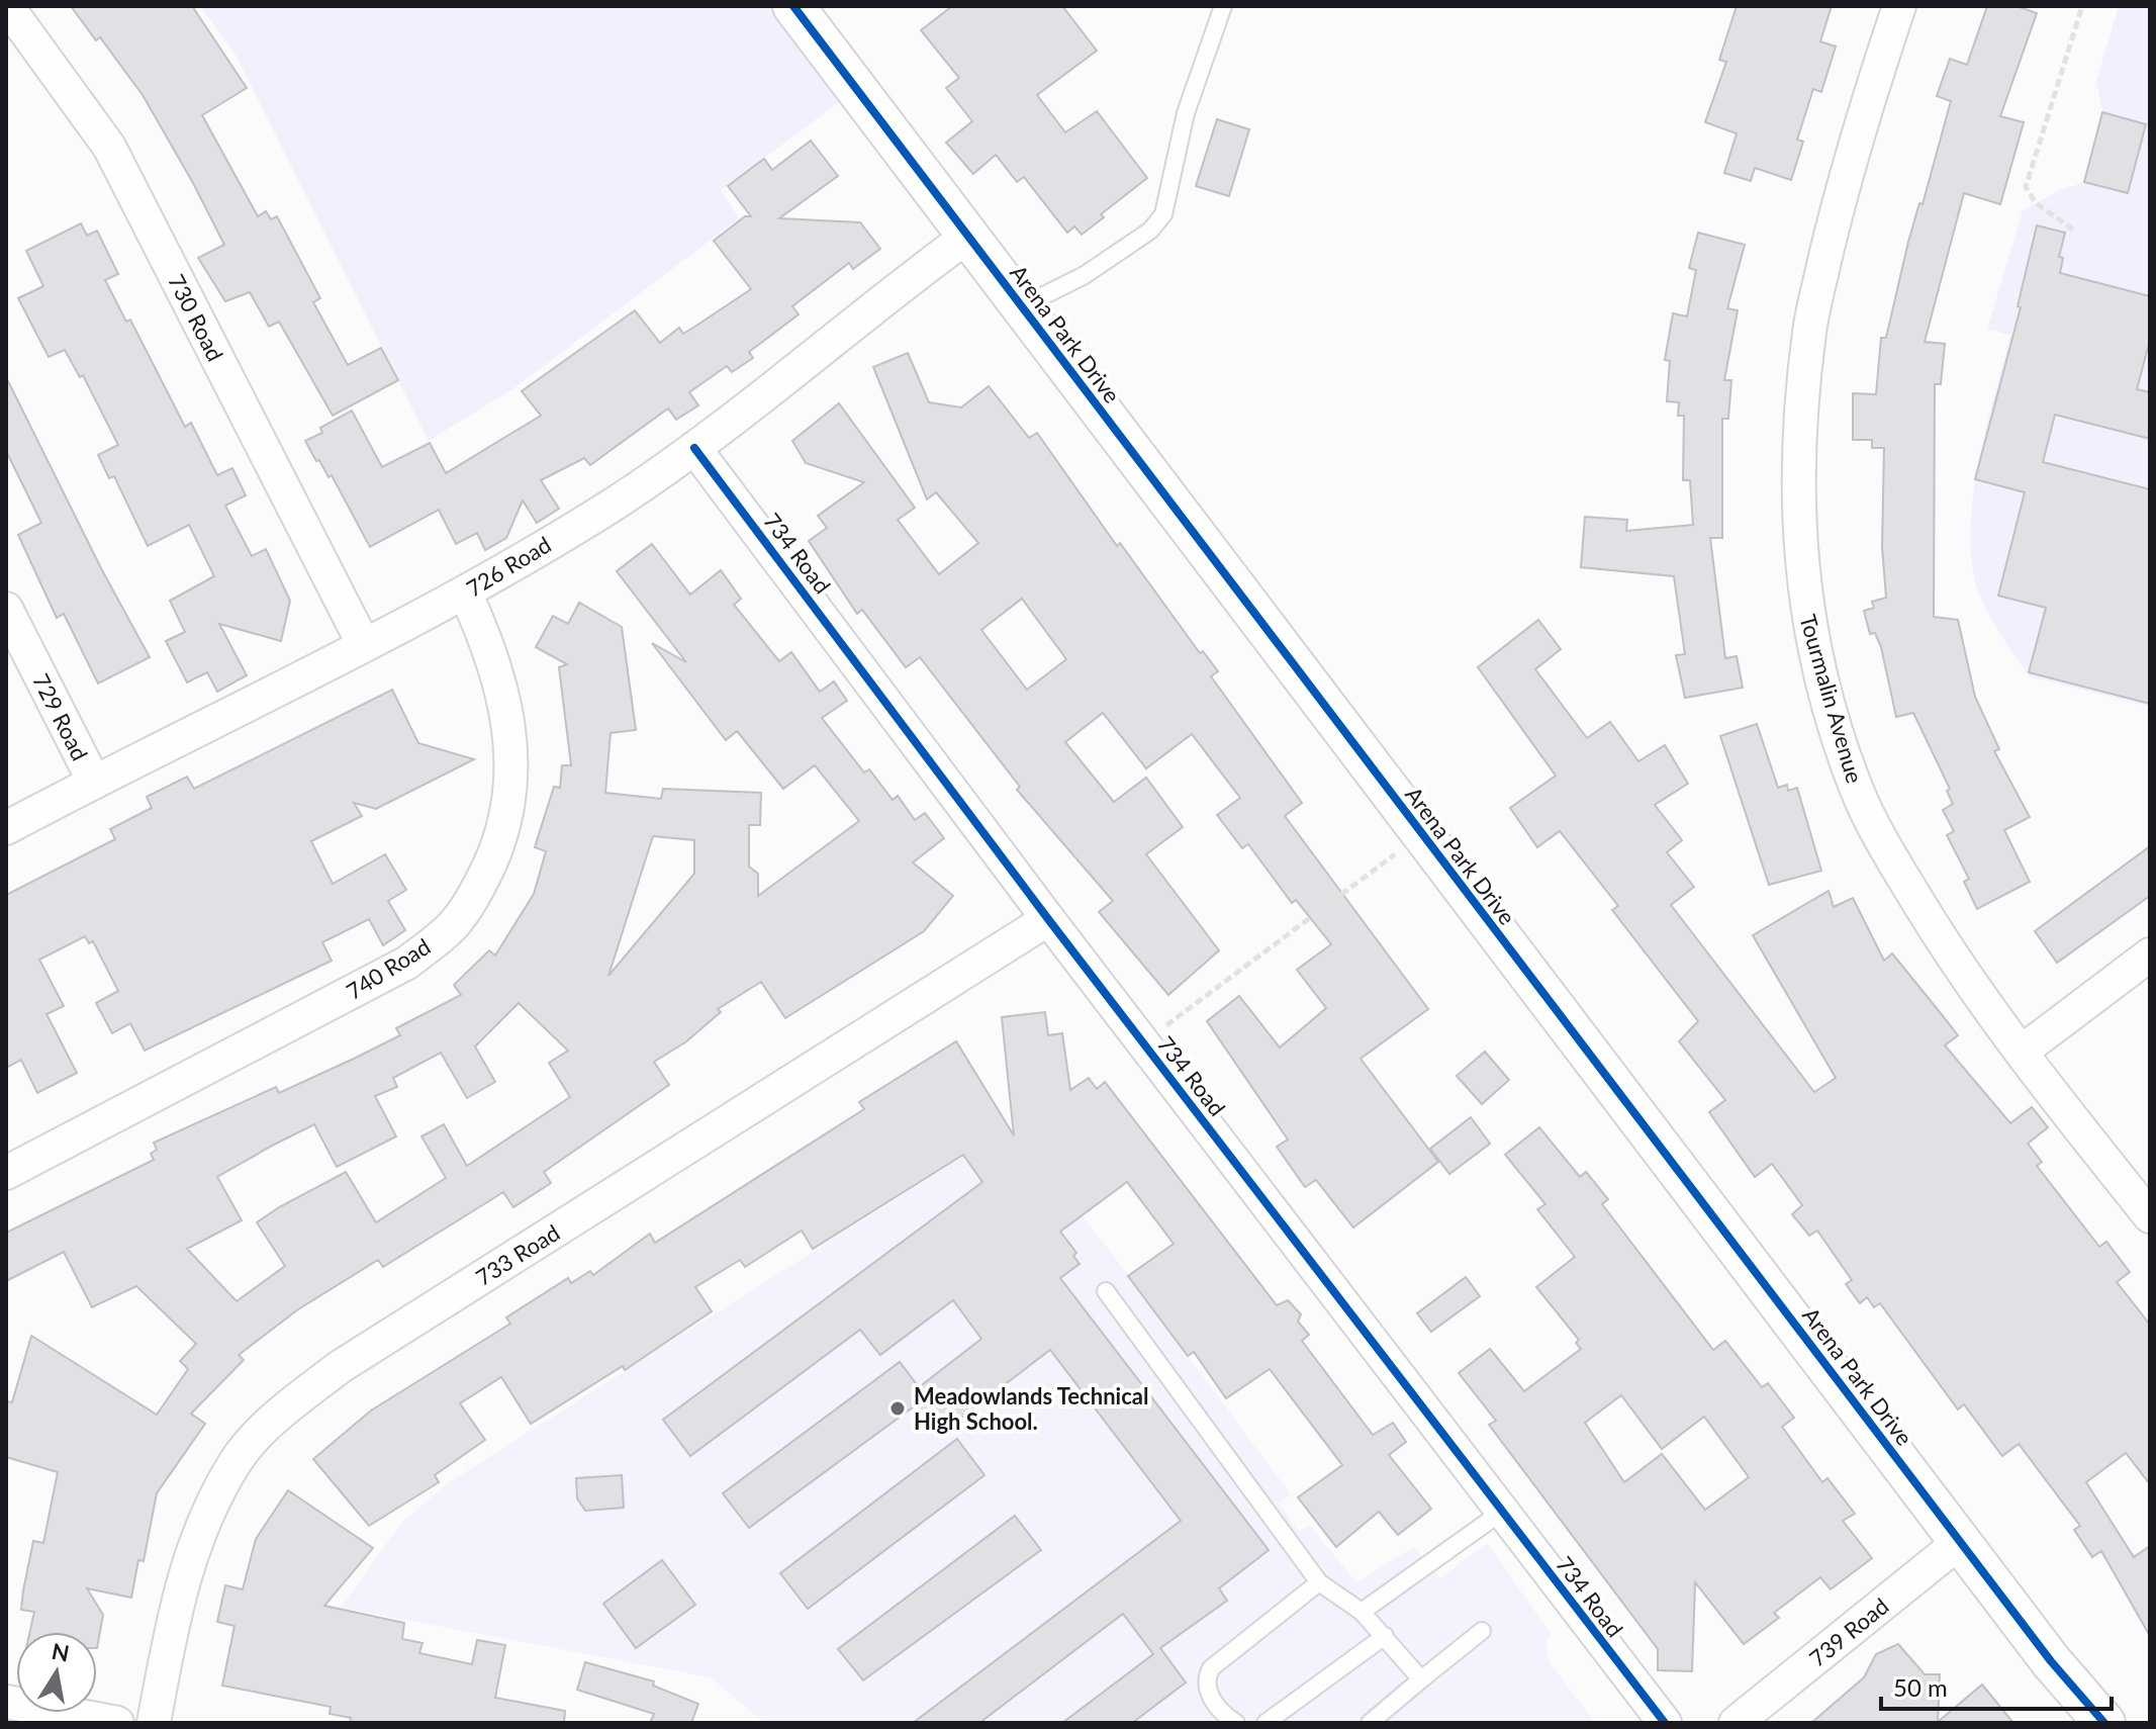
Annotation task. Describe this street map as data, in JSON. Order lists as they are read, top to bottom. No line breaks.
{"streets":{"street":["730 Road","Arena Park Drive","734 Road","726 Road","Tourmalin Avenue","729 Road","740 Road","733 Road","739 Road"]},"crossings":[["730 Road","726 Road"],["Arena Park Drive","726 Road"],["Arena Park Drive","739 Road"],["734 Road","726 Road"],["734 Road","733 Road"],["726 Road","729 Road"],["726 Road","740 Road"]],"places":["Meadowlands Technical High School."],"scale_bar":"50 m","north":"top"}
